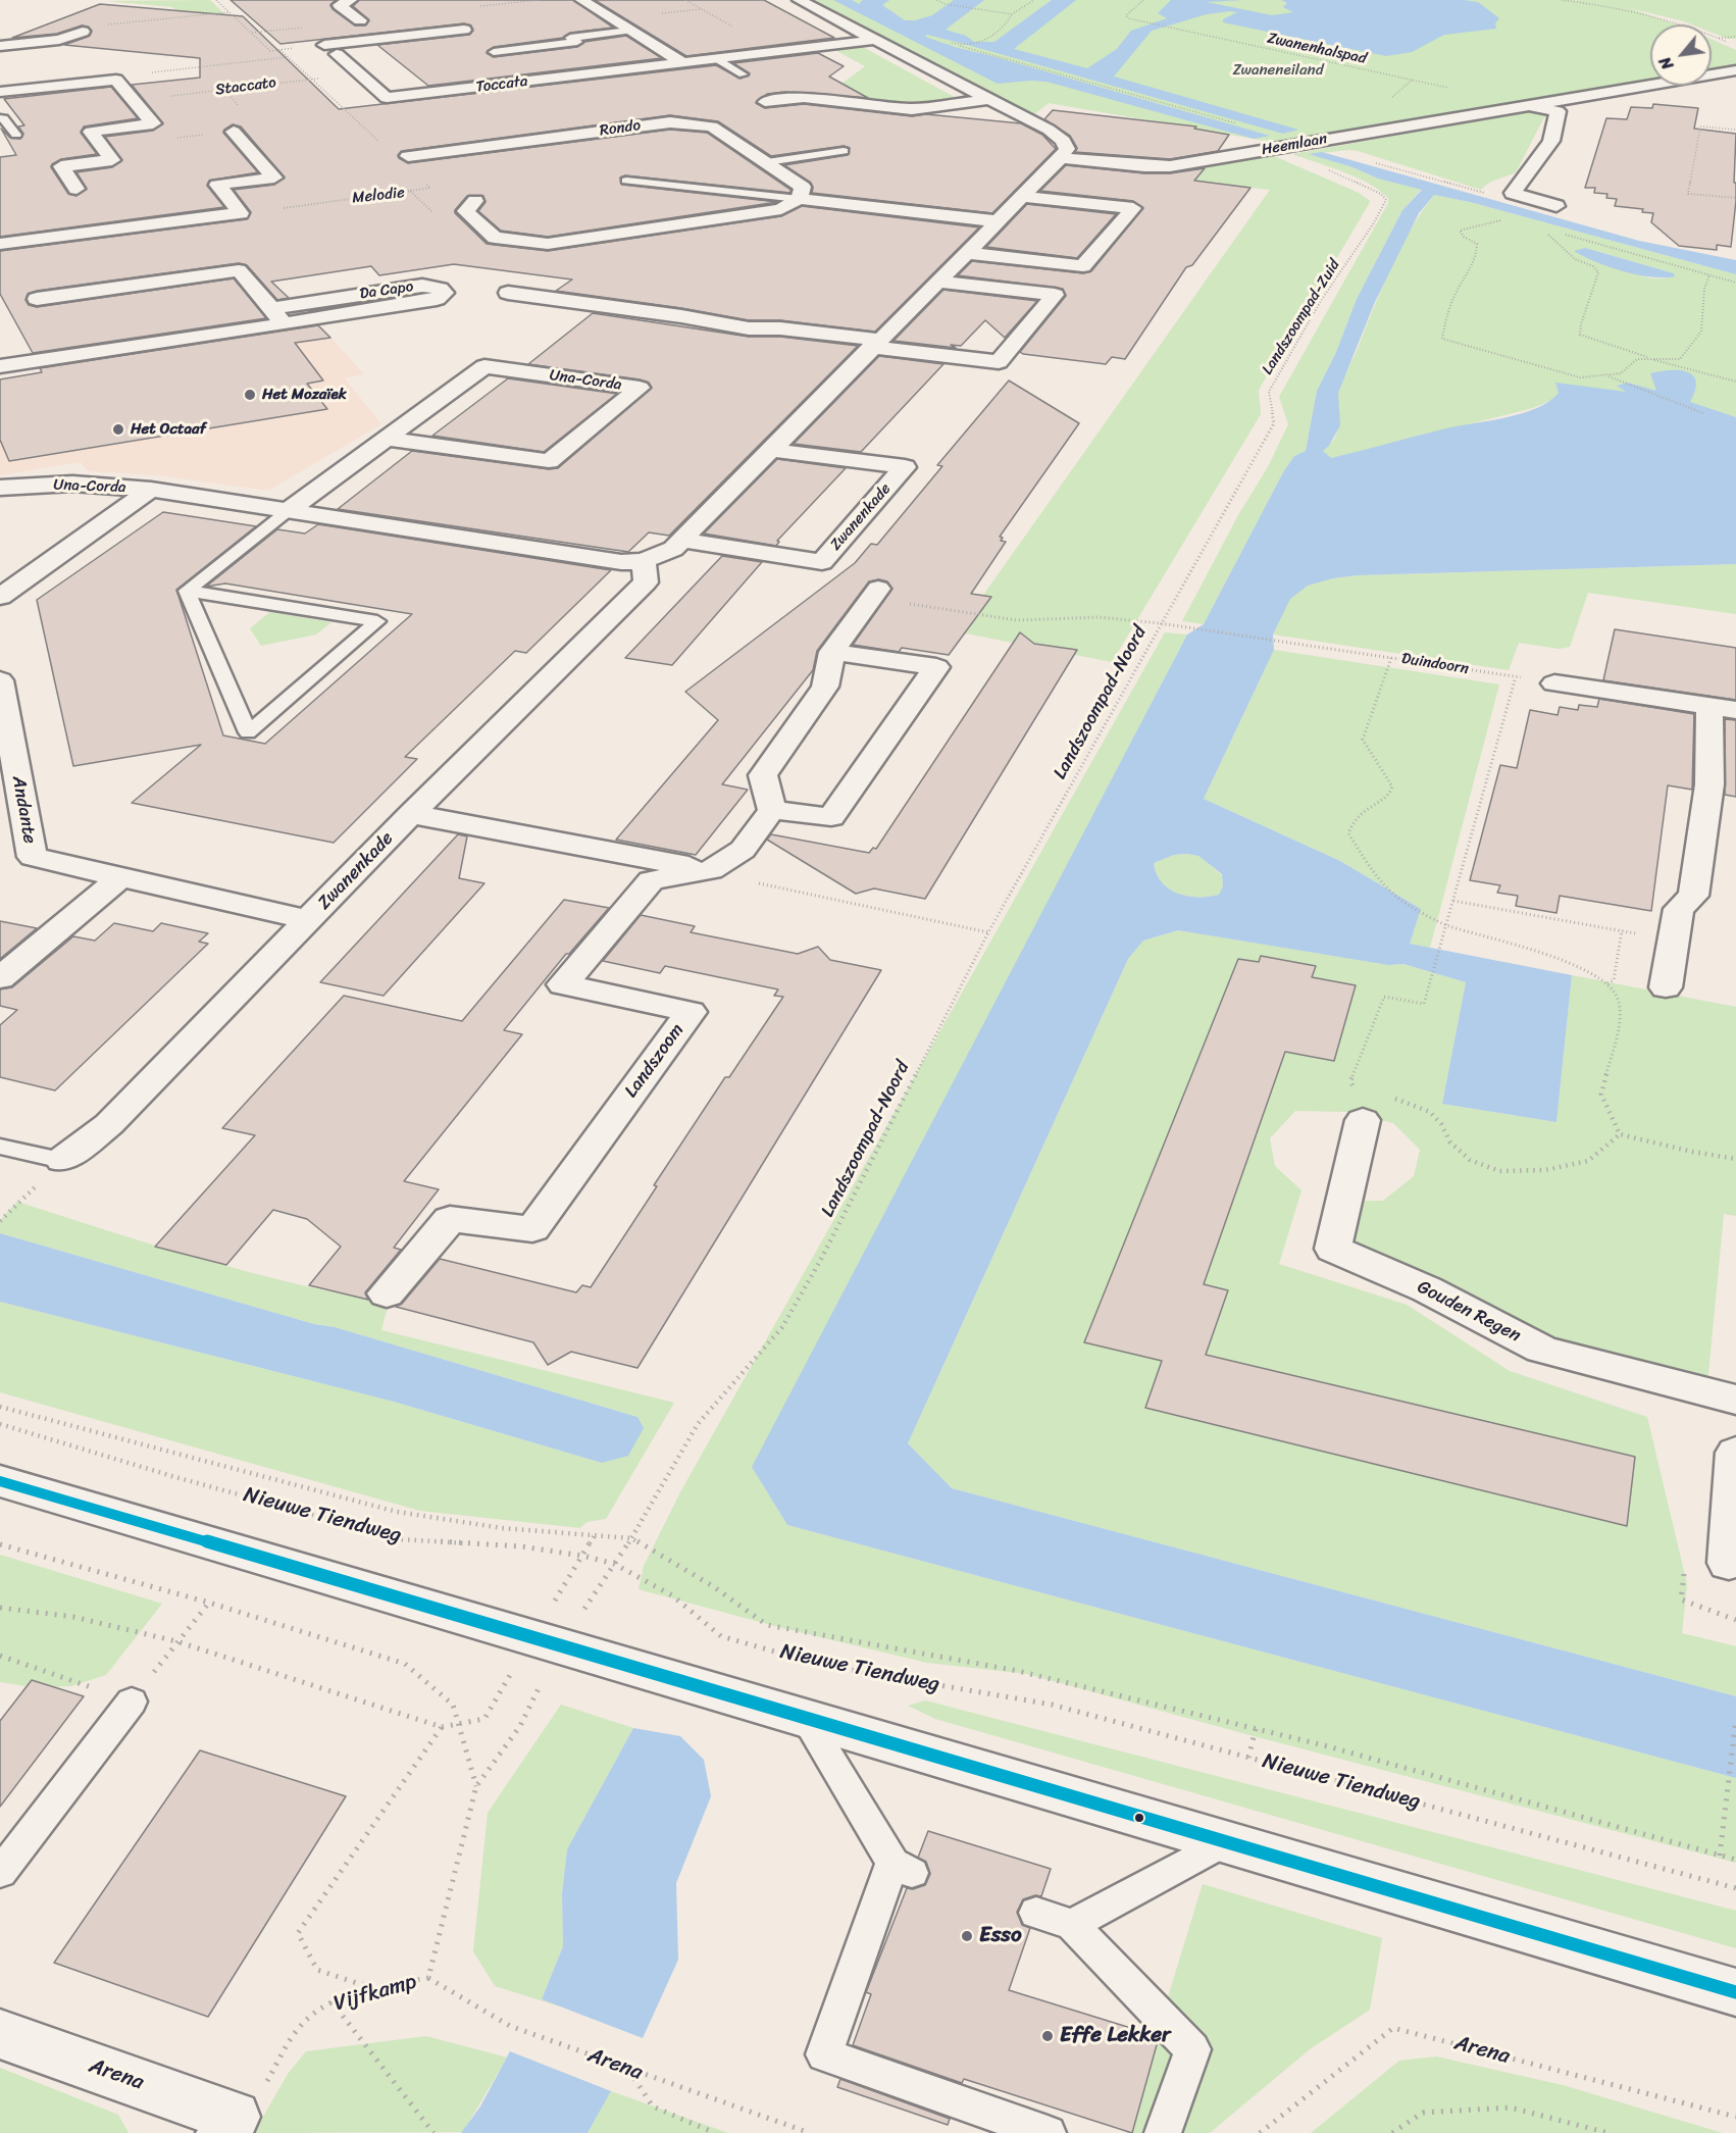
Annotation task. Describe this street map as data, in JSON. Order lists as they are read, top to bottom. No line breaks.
{"streets":{"street":["Toccata","Rondo","Heemlaan","Da Capo","Una-Corda","Zwanenkade","Andante","Landszoom","Gouden Regen","Arena"],"path":["Zwanenhalspad","Staccato","Melodie","Landszoompad-Zuid","Duindoorn","Landszoompad-Noord","Nieuwe Tiendweg","Vijfkamp"]},"crossings":[["Zwanenhalspad","Heemlaan"],["Heemlaan","Landszoompad-Zuid"],["Landszoompad-Zuid","Duindoorn"],["Landszoompad-Zuid","Landszoompad-Noord"],["Una-Corda","Zwanenkade"],["Zwanenkade","Andante"],["Duindoorn","Landszoompad-Noord"],["Landszoompad-Noord","Nieuwe Tiendweg"],["Landszoompad-Noord","Vijfkamp"],["Vijfkamp","Arena"]],"parks":["Zwaneneiland"],"places":["Het Mozaïek","Het Octaaf","Esso","Effe Lekker"],"north":"bottom left"}
